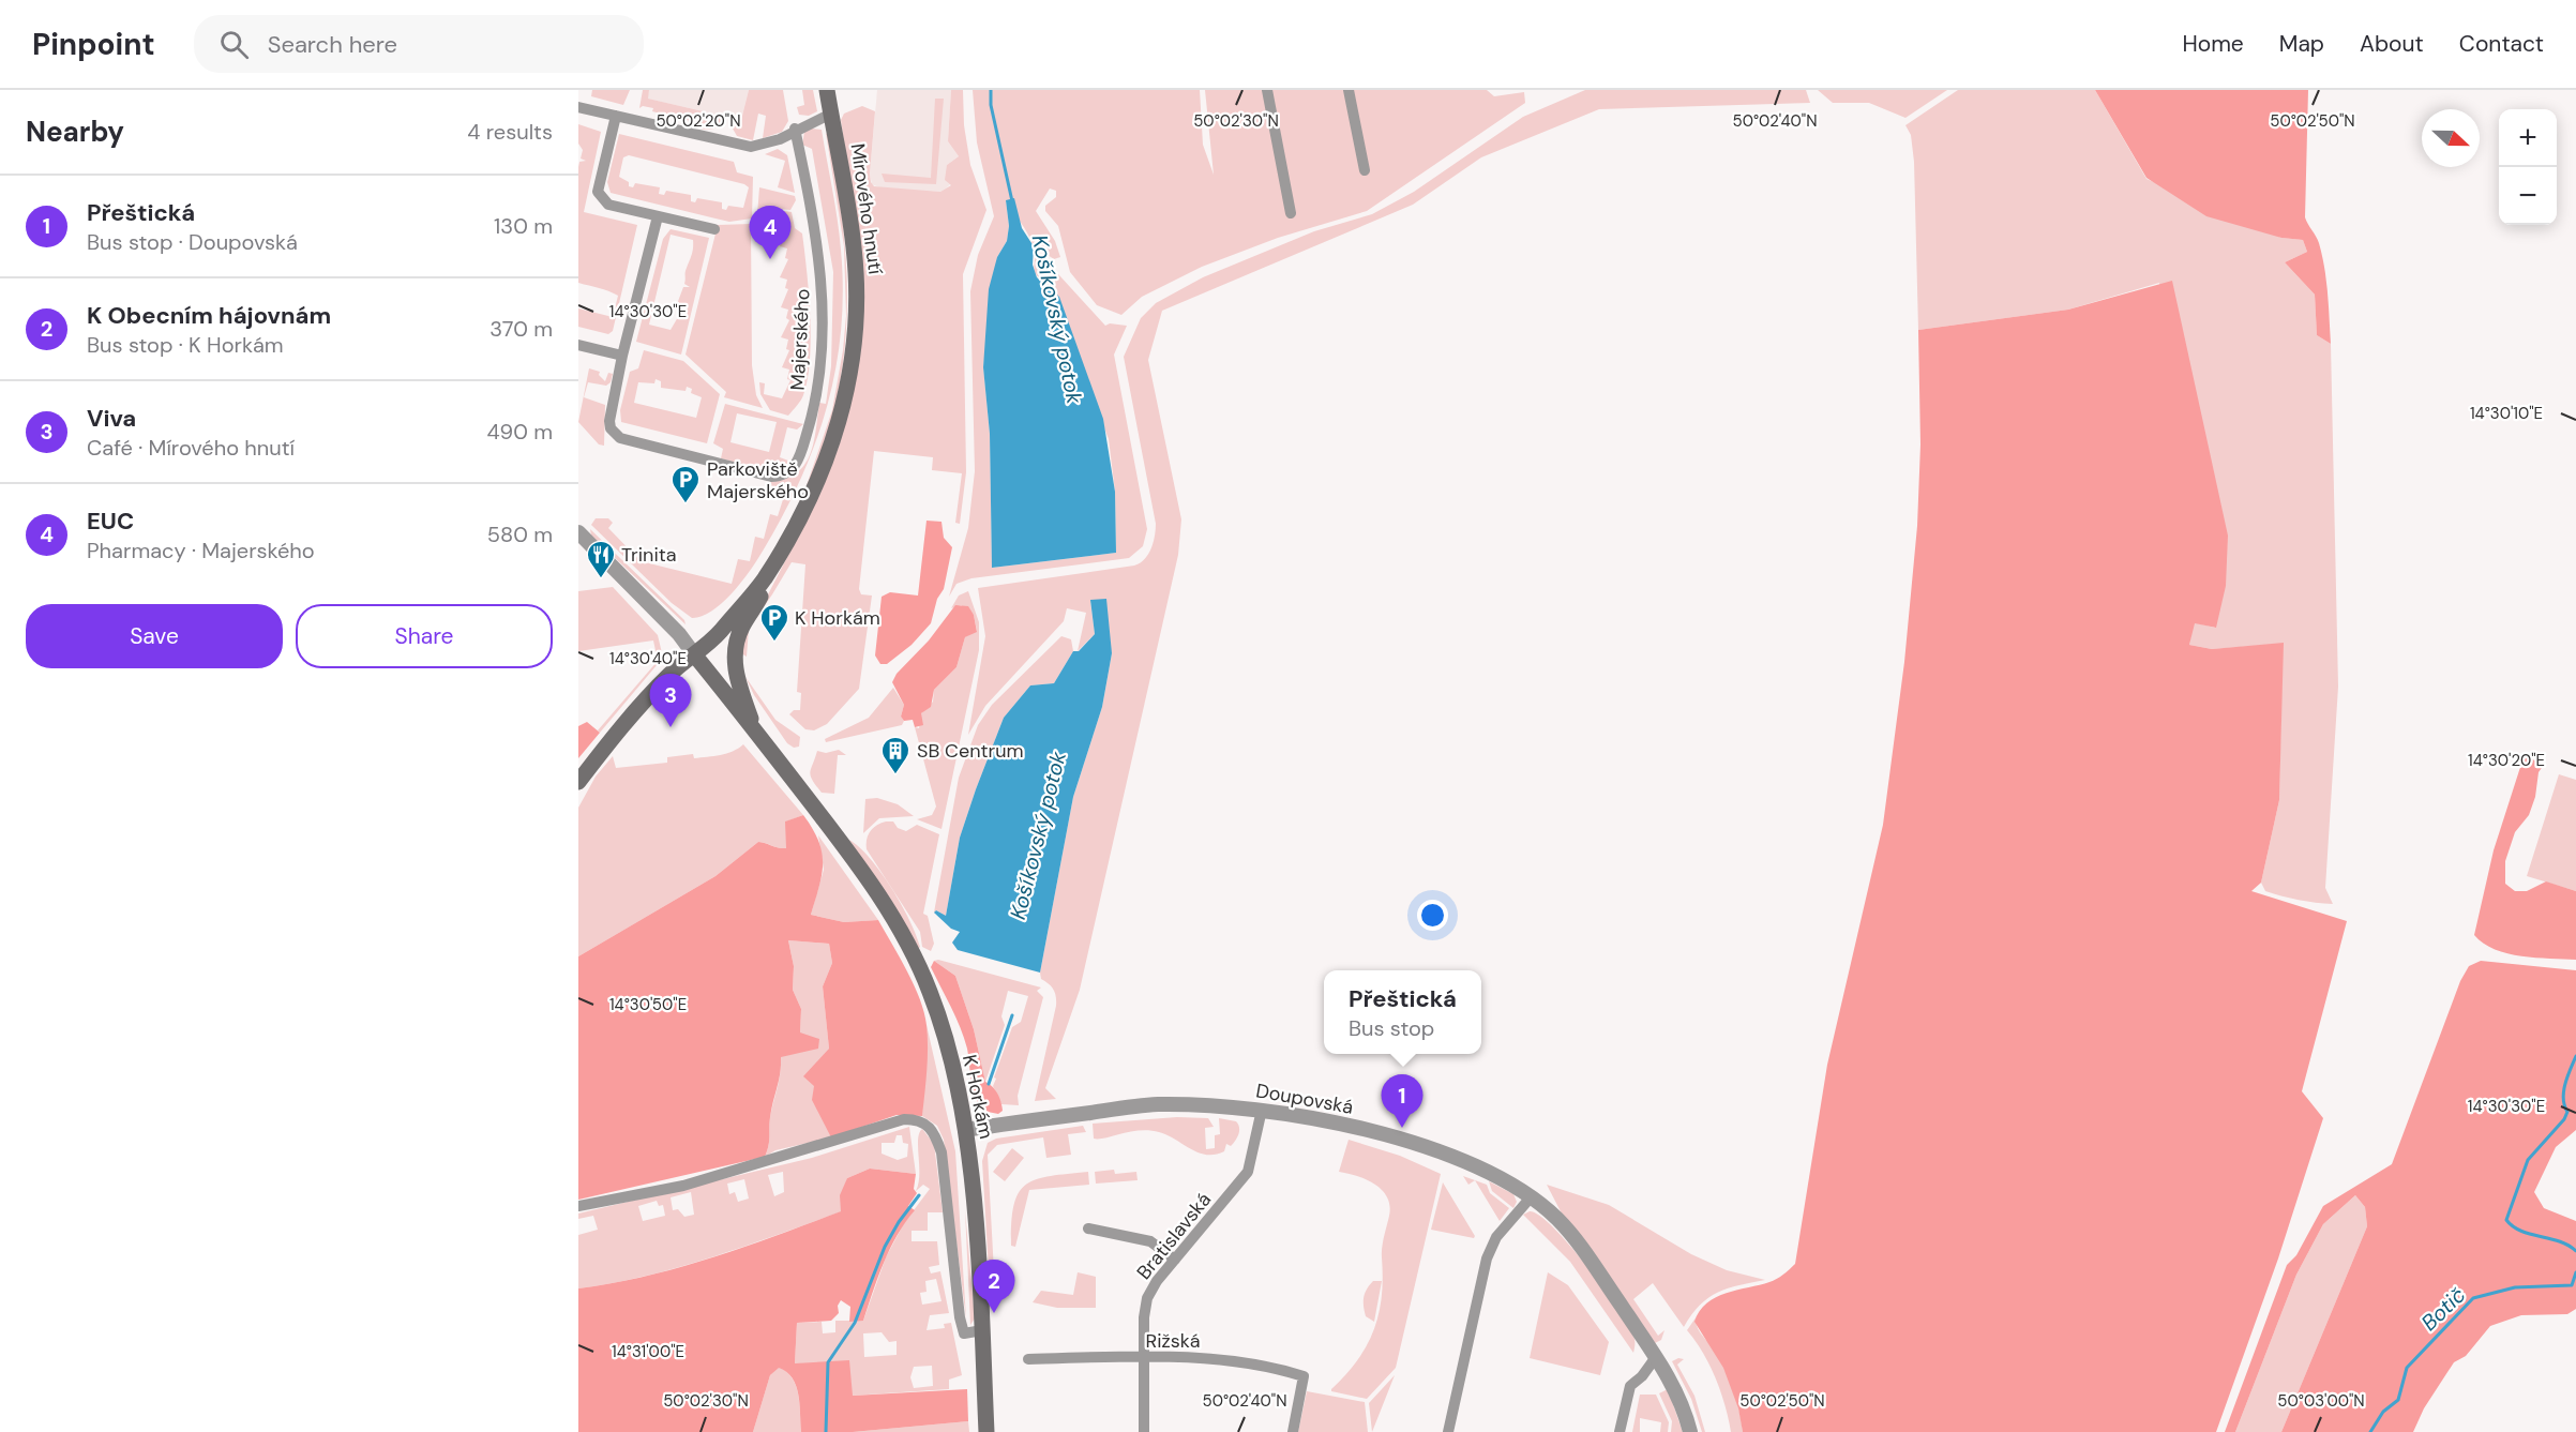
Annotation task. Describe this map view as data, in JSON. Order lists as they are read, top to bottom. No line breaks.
{"streets":{"main road":["Mírového hnutí","K Horkám"],"street":["Majerského","Doupovská","Bratislavská","Rižská"]},"crossings":[["Mírového hnutí","K Horkám"],["K Horkám","Doupovská"],["Doupovská","Bratislavská"],["Bratislavská","Rižská"]],"water":["Košíkovský potok","Botič"],"places":{"parking":["Parkoviště Majerského","K Horkám"],"restaurant":["Trinita"],"building":["SB Centrum"]},"north":"right","page":{"header":"Pinpoint","search":"Search here","nav":["Home","Map","About","Contact"],"heading":["Nearby","4 results"],"map_buttons":["+","−"],"list":[{"mark":"1","name":"Přeštická","note":"Bus stop · Doupovská","value":"130 m"},{"mark":"2","name":"K Obecním hájovnám","note":"Bus stop · K Horkám","value":"370 m"},{"mark":"3","name":"Viva","note":"Café · Mírového hnutí","value":"490 m"},{"mark":"4","name":"EUC","note":"Pharmacy · Majerského","value":"580 m"}],"pins":["4","3","1","2"],"buttons":["Save","Share"],"popup":["Přeštická","Bus stop"]},"coordinates":["50°02'20\"N","50°02'30\"N","50°02'40\"N","50°02'50\"N","14°30'30\"E","14°30'10\"E","14°30'40\"E","14°30'20\"E","14°30'50\"E","14°31'00\"E","50°03'00\"N"]}
